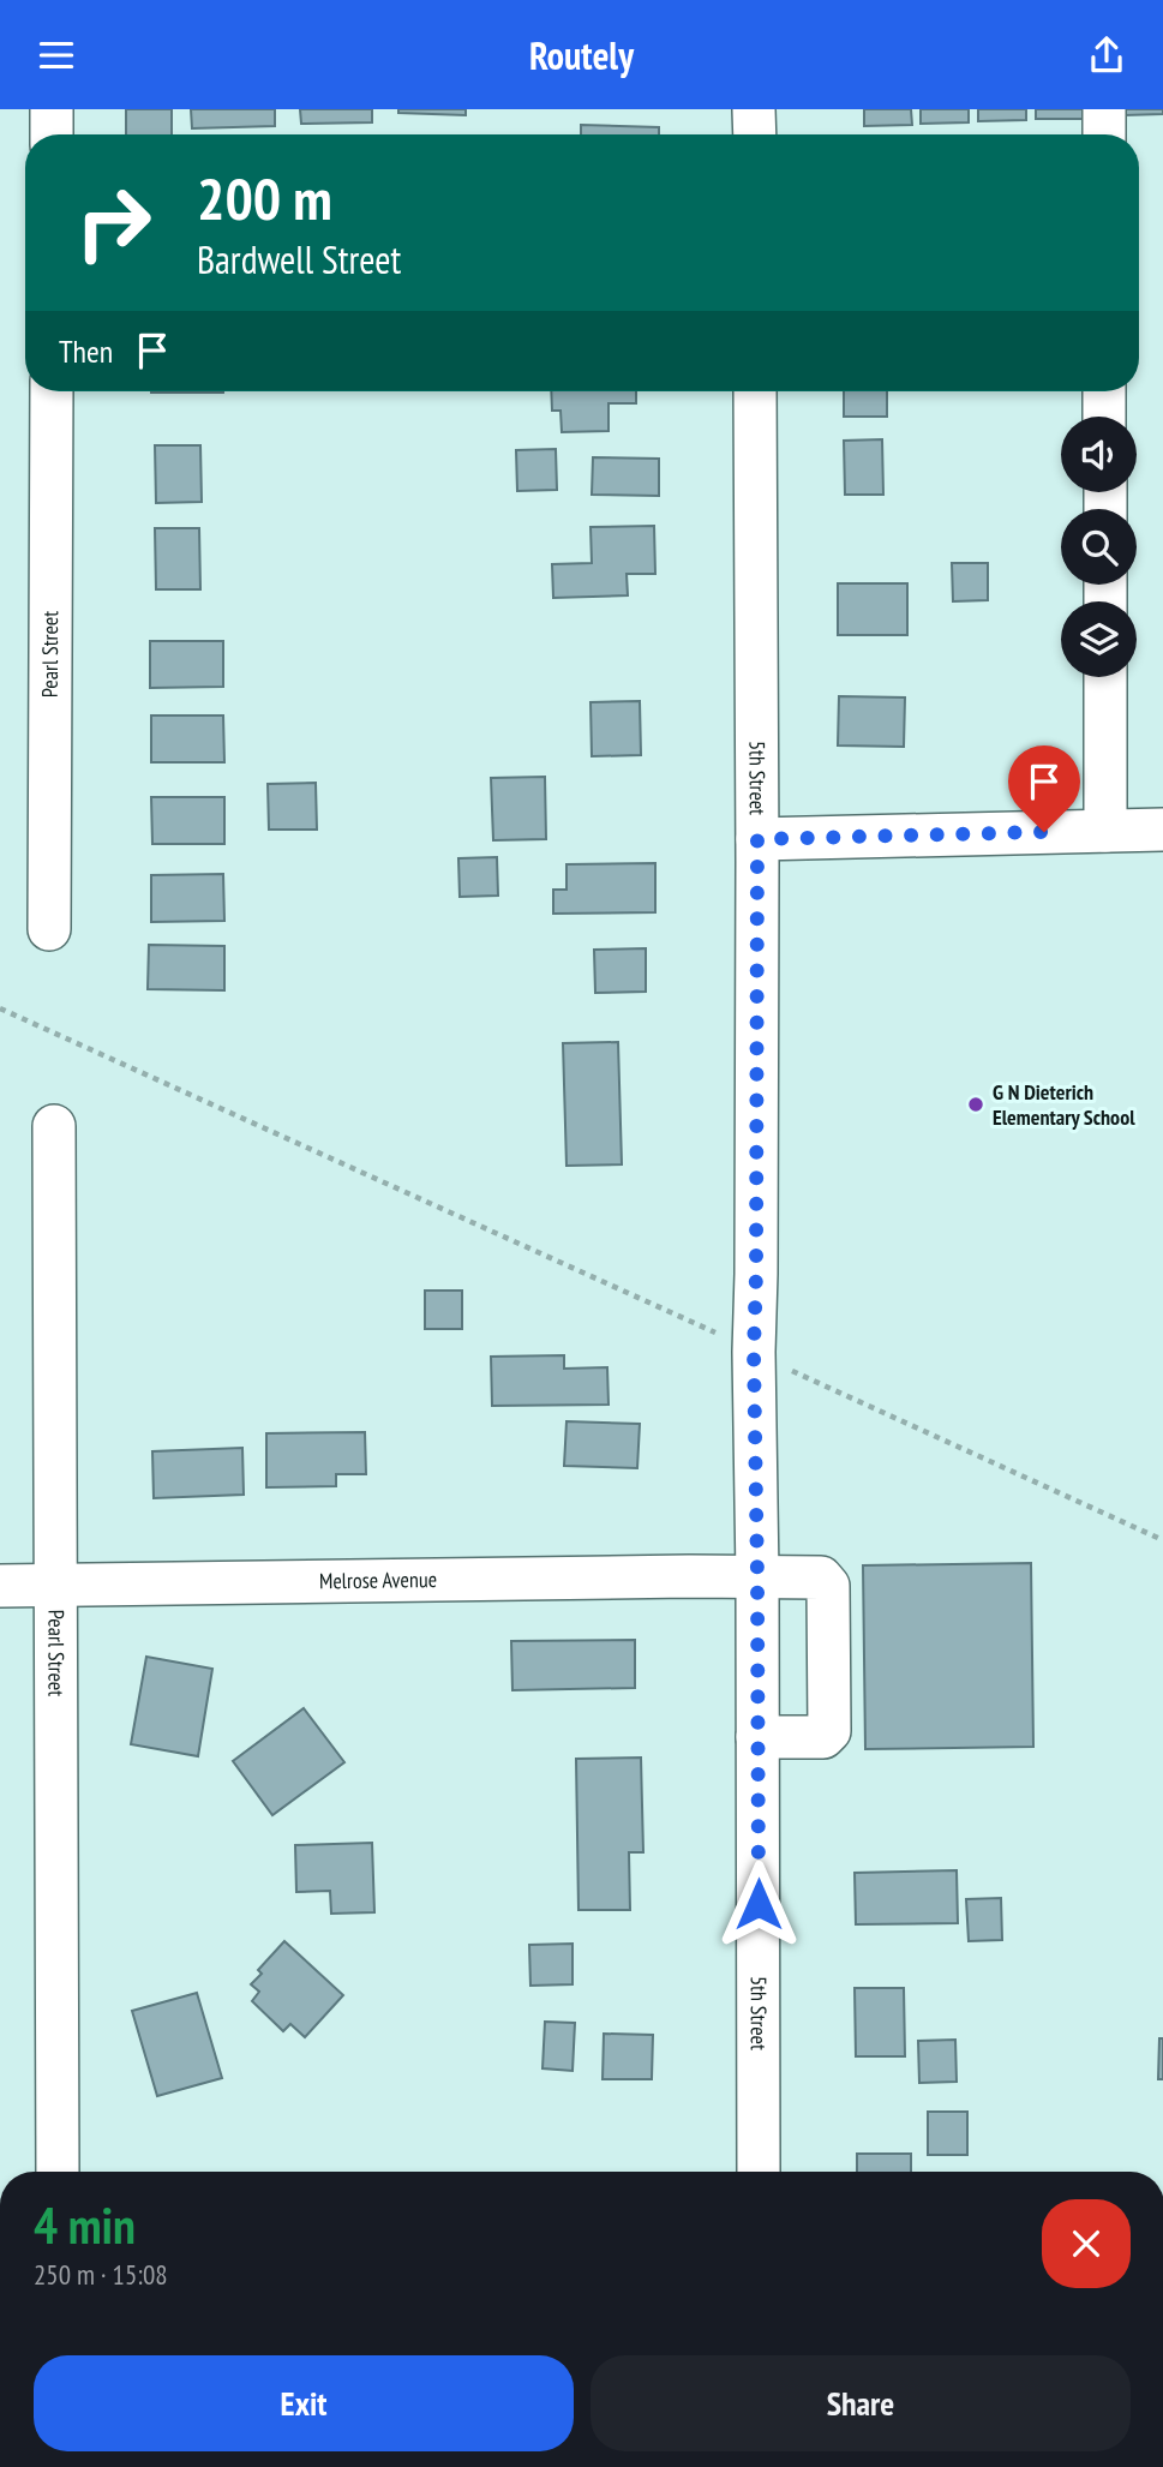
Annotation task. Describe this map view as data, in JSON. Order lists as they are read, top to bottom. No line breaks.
{"streets":{"street":["Pearl Street","5th Street","Melrose Avenue"]},"crossings":[["Pearl Street","Melrose Avenue"],["5th Street","Melrose Avenue"]],"places":["G N Dieterich Elementary School"],"page":{"header":"Routely","turn":["200 m","Bardwell Street"],"then":"Then","heading":["4 min","250 m · 15:08"],"buttons":["Exit","Share"]}}
